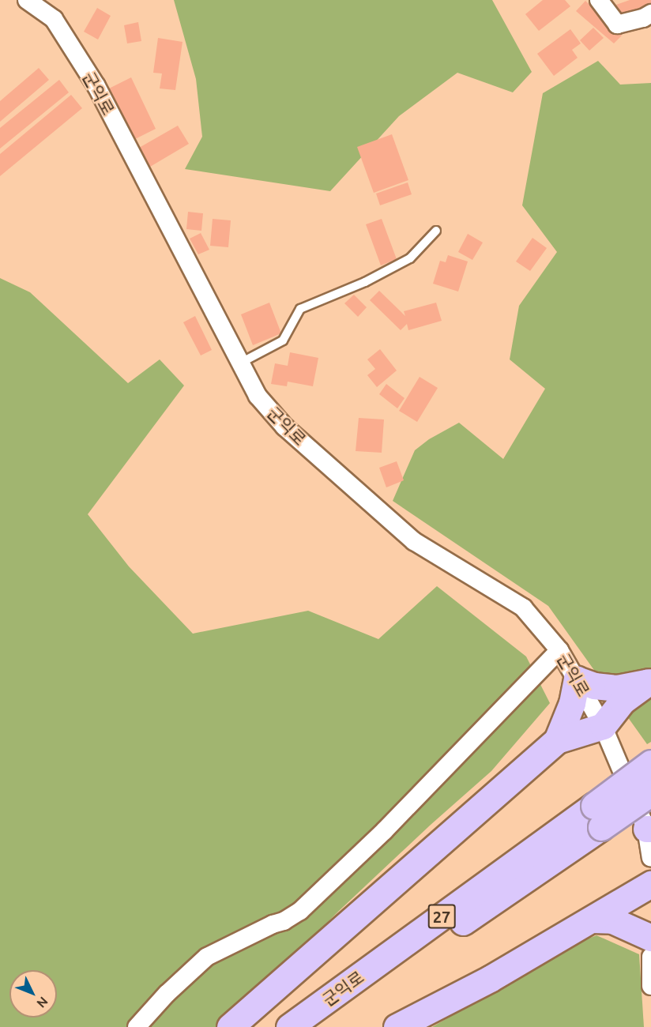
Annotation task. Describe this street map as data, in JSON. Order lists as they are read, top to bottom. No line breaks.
{"streets":{"highway":["군익로","27"]},"north":"bottom right"}
